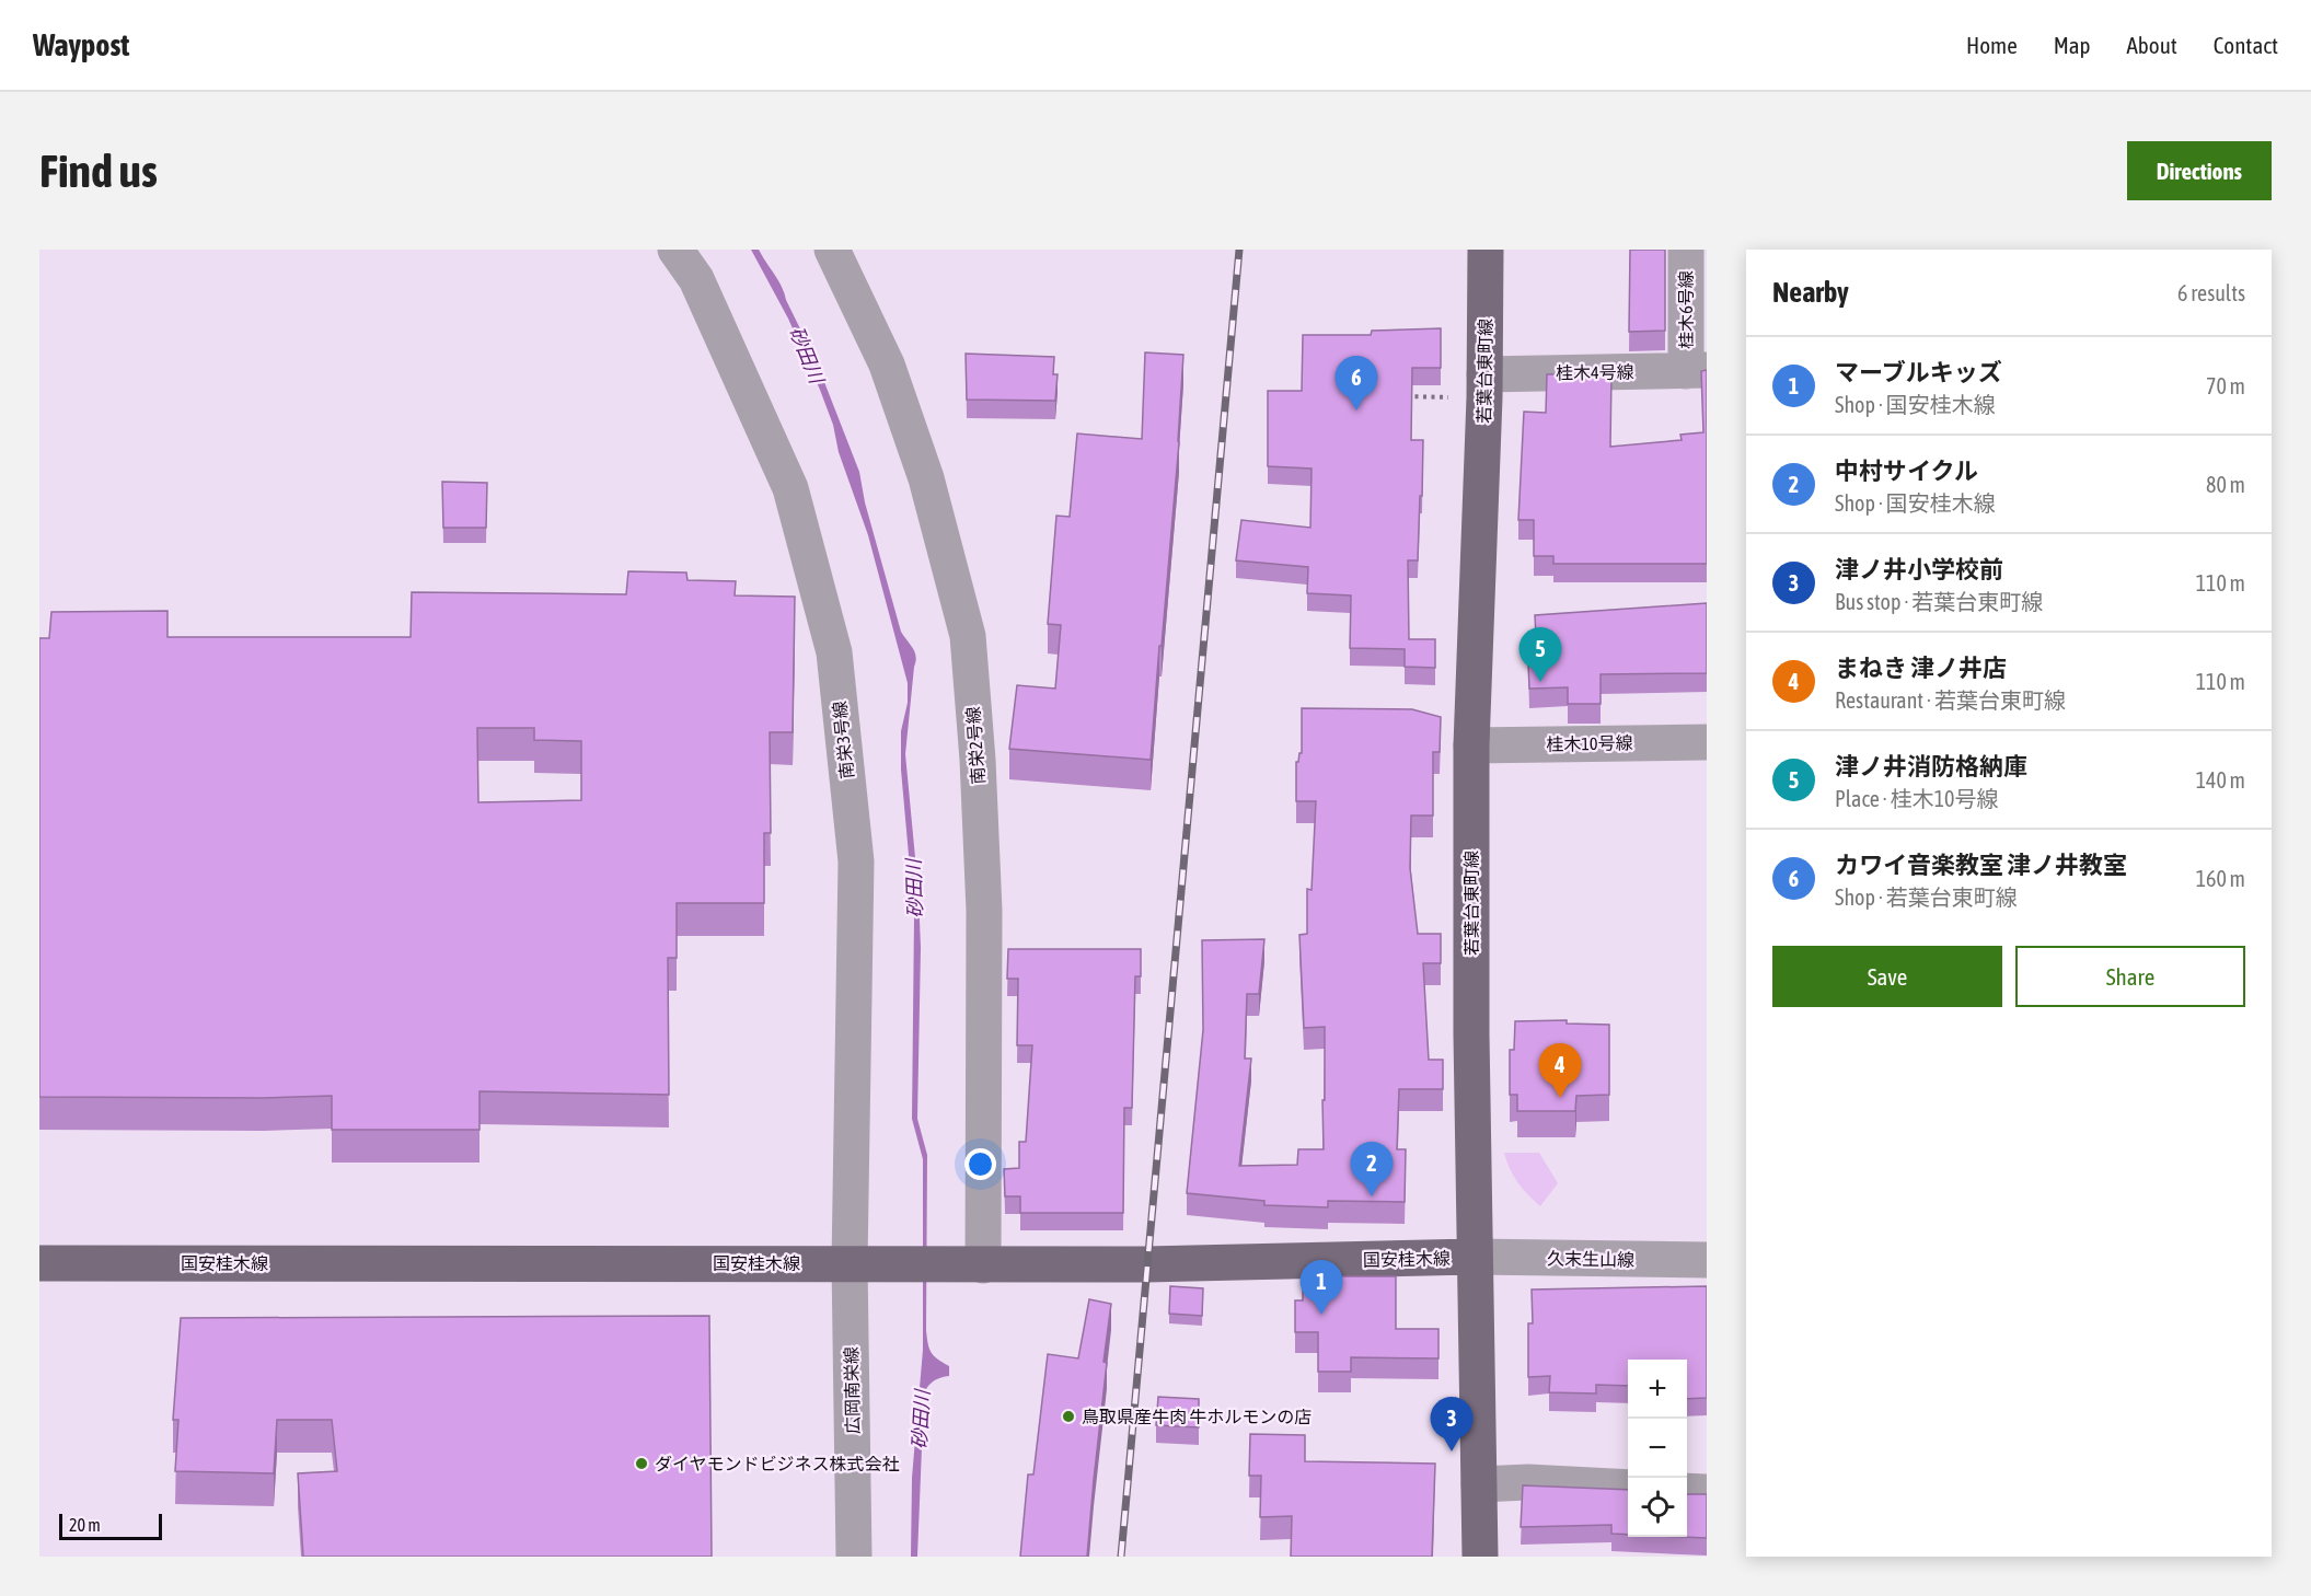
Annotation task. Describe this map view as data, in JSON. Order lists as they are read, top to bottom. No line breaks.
{"streets":{"main road":["若葉台東町線","国安桂木線"],"street":["桂木6号線","桂木4号線","南栄3号線","桂木10号線","南栄2号線","久末生山線","広岡南栄線"]},"crossings":[["桂木6号線","桂木4号線"],["若葉台東町線","桂木4号線"],["若葉台東町線","桂木10号線"],["若葉台東町線","国安桂木線"],["若葉台東町線","久末生山線"],["南栄3号線","国安桂木線"],["南栄3号線","広岡南栄線"],["南栄2号線","国安桂木線"],["国安桂木線","久末生山線"],["国安桂木線","広岡南栄線"]],"water":["砂田川"],"places":["鳥取県産牛肉 牛ホルモンの店","ダイヤモンドビジネス株式会社"],"scale_bar":"20 m","page":{"header":"Waypost","nav":["Home","Map","About","Contact"],"buttons":["Directions",["Save","Share"]],"title":"Find us","heading":["Nearby","6 results"],"list":[{"mark":"1","name":"マーブルキッズ","note":"Shop · 国安桂木線","value":"70 m"},{"mark":"2","name":"中村サイクル","note":"Shop · 国安桂木線","value":"80 m"},{"mark":"3","name":"津ノ井小学校前","note":"Bus stop · 若葉台東町線","value":"110 m"},{"mark":"4","name":"まねき 津ノ井店","note":"Restaurant · 若葉台東町線","value":"110 m"},{"mark":"5","name":"津ノ井消防格納庫","note":"Place · 桂木10号線","value":"140 m"},{"mark":"6","name":"カワイ音楽教室 津ノ井教室","note":"Shop · 若葉台東町線","value":"160 m"}],"pins":["6","5","4","2","1","3"],"map_buttons":["+","−"],"scale":"20 m"}}
